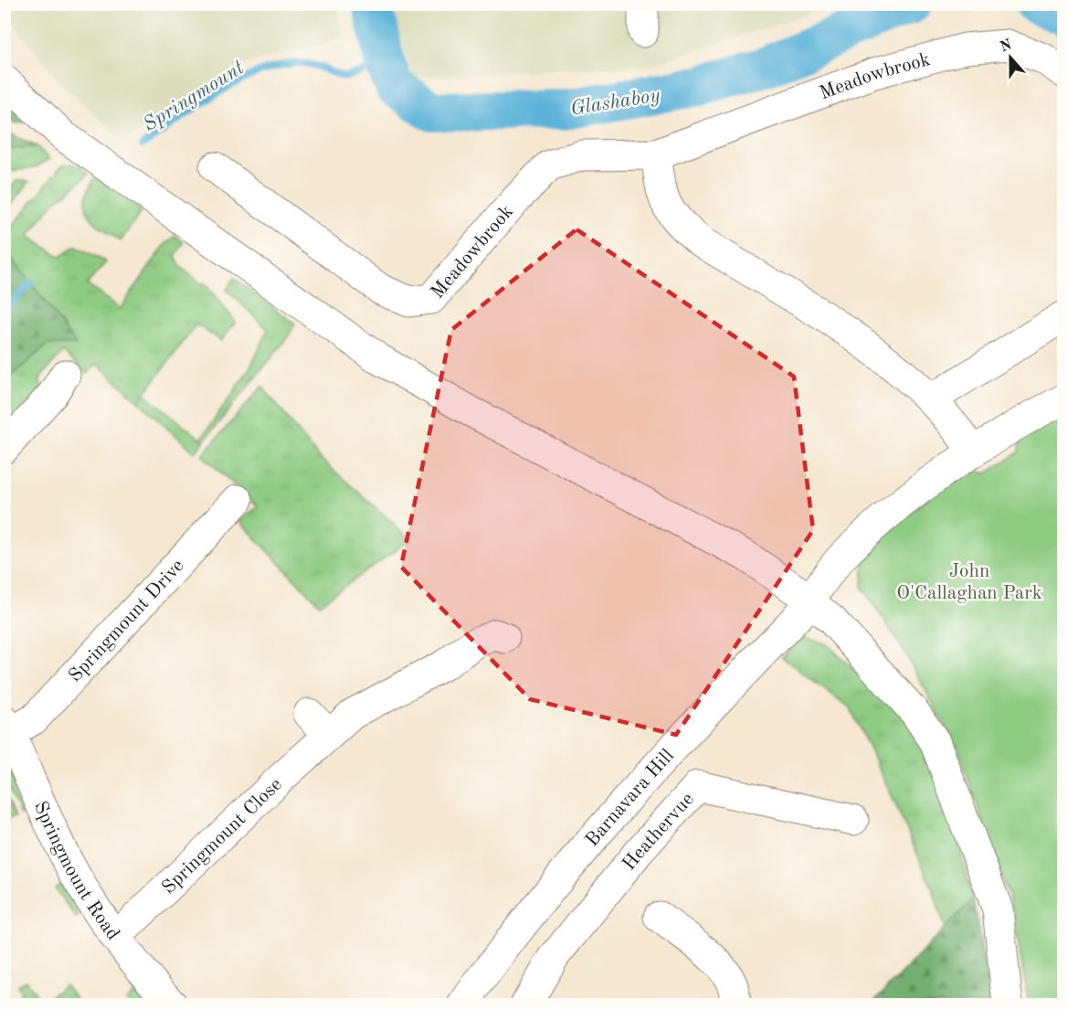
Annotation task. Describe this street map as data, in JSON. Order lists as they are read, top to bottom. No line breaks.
{"streets":{"street":["Meadowbrook","Springmount Drive","Barnavara Hill","Heathervue","Springmount Close","Springmount Road"]},"crossings":[["Springmount Drive","Springmount Road"],["Springmount Close","Springmount Road"]],"water":["Springmount","Glashaboy"],"parks":["John O'Callaghan Park"],"north":"top"}
